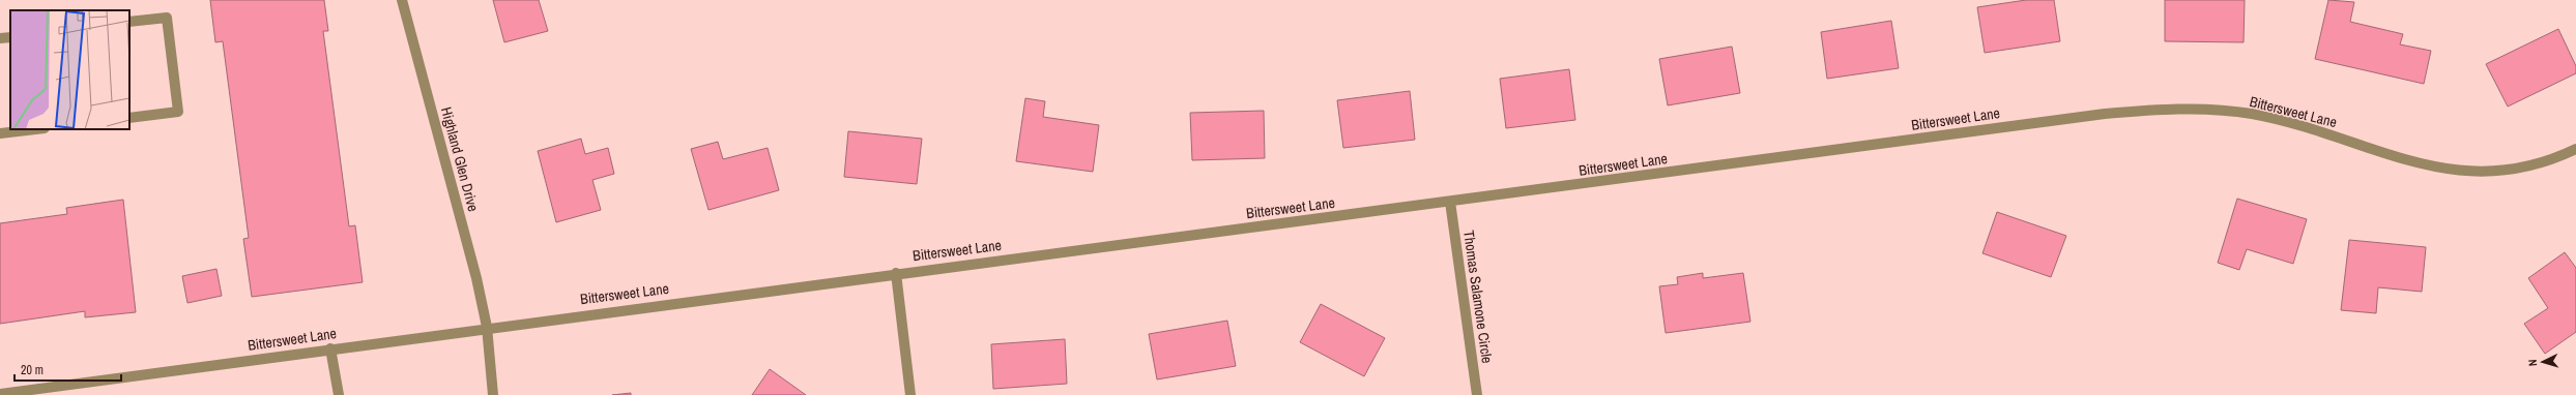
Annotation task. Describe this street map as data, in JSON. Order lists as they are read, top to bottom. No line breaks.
{"streets":{"street":["Bittersweet Lane","Highland Glen Drive","Thomas Salamone Circle"]},"crossings":[["Bittersweet Lane","Highland Glen Drive"],["Bittersweet Lane","Thomas Salamone Circle"]],"scale_bar":"20 m","north":"left"}
